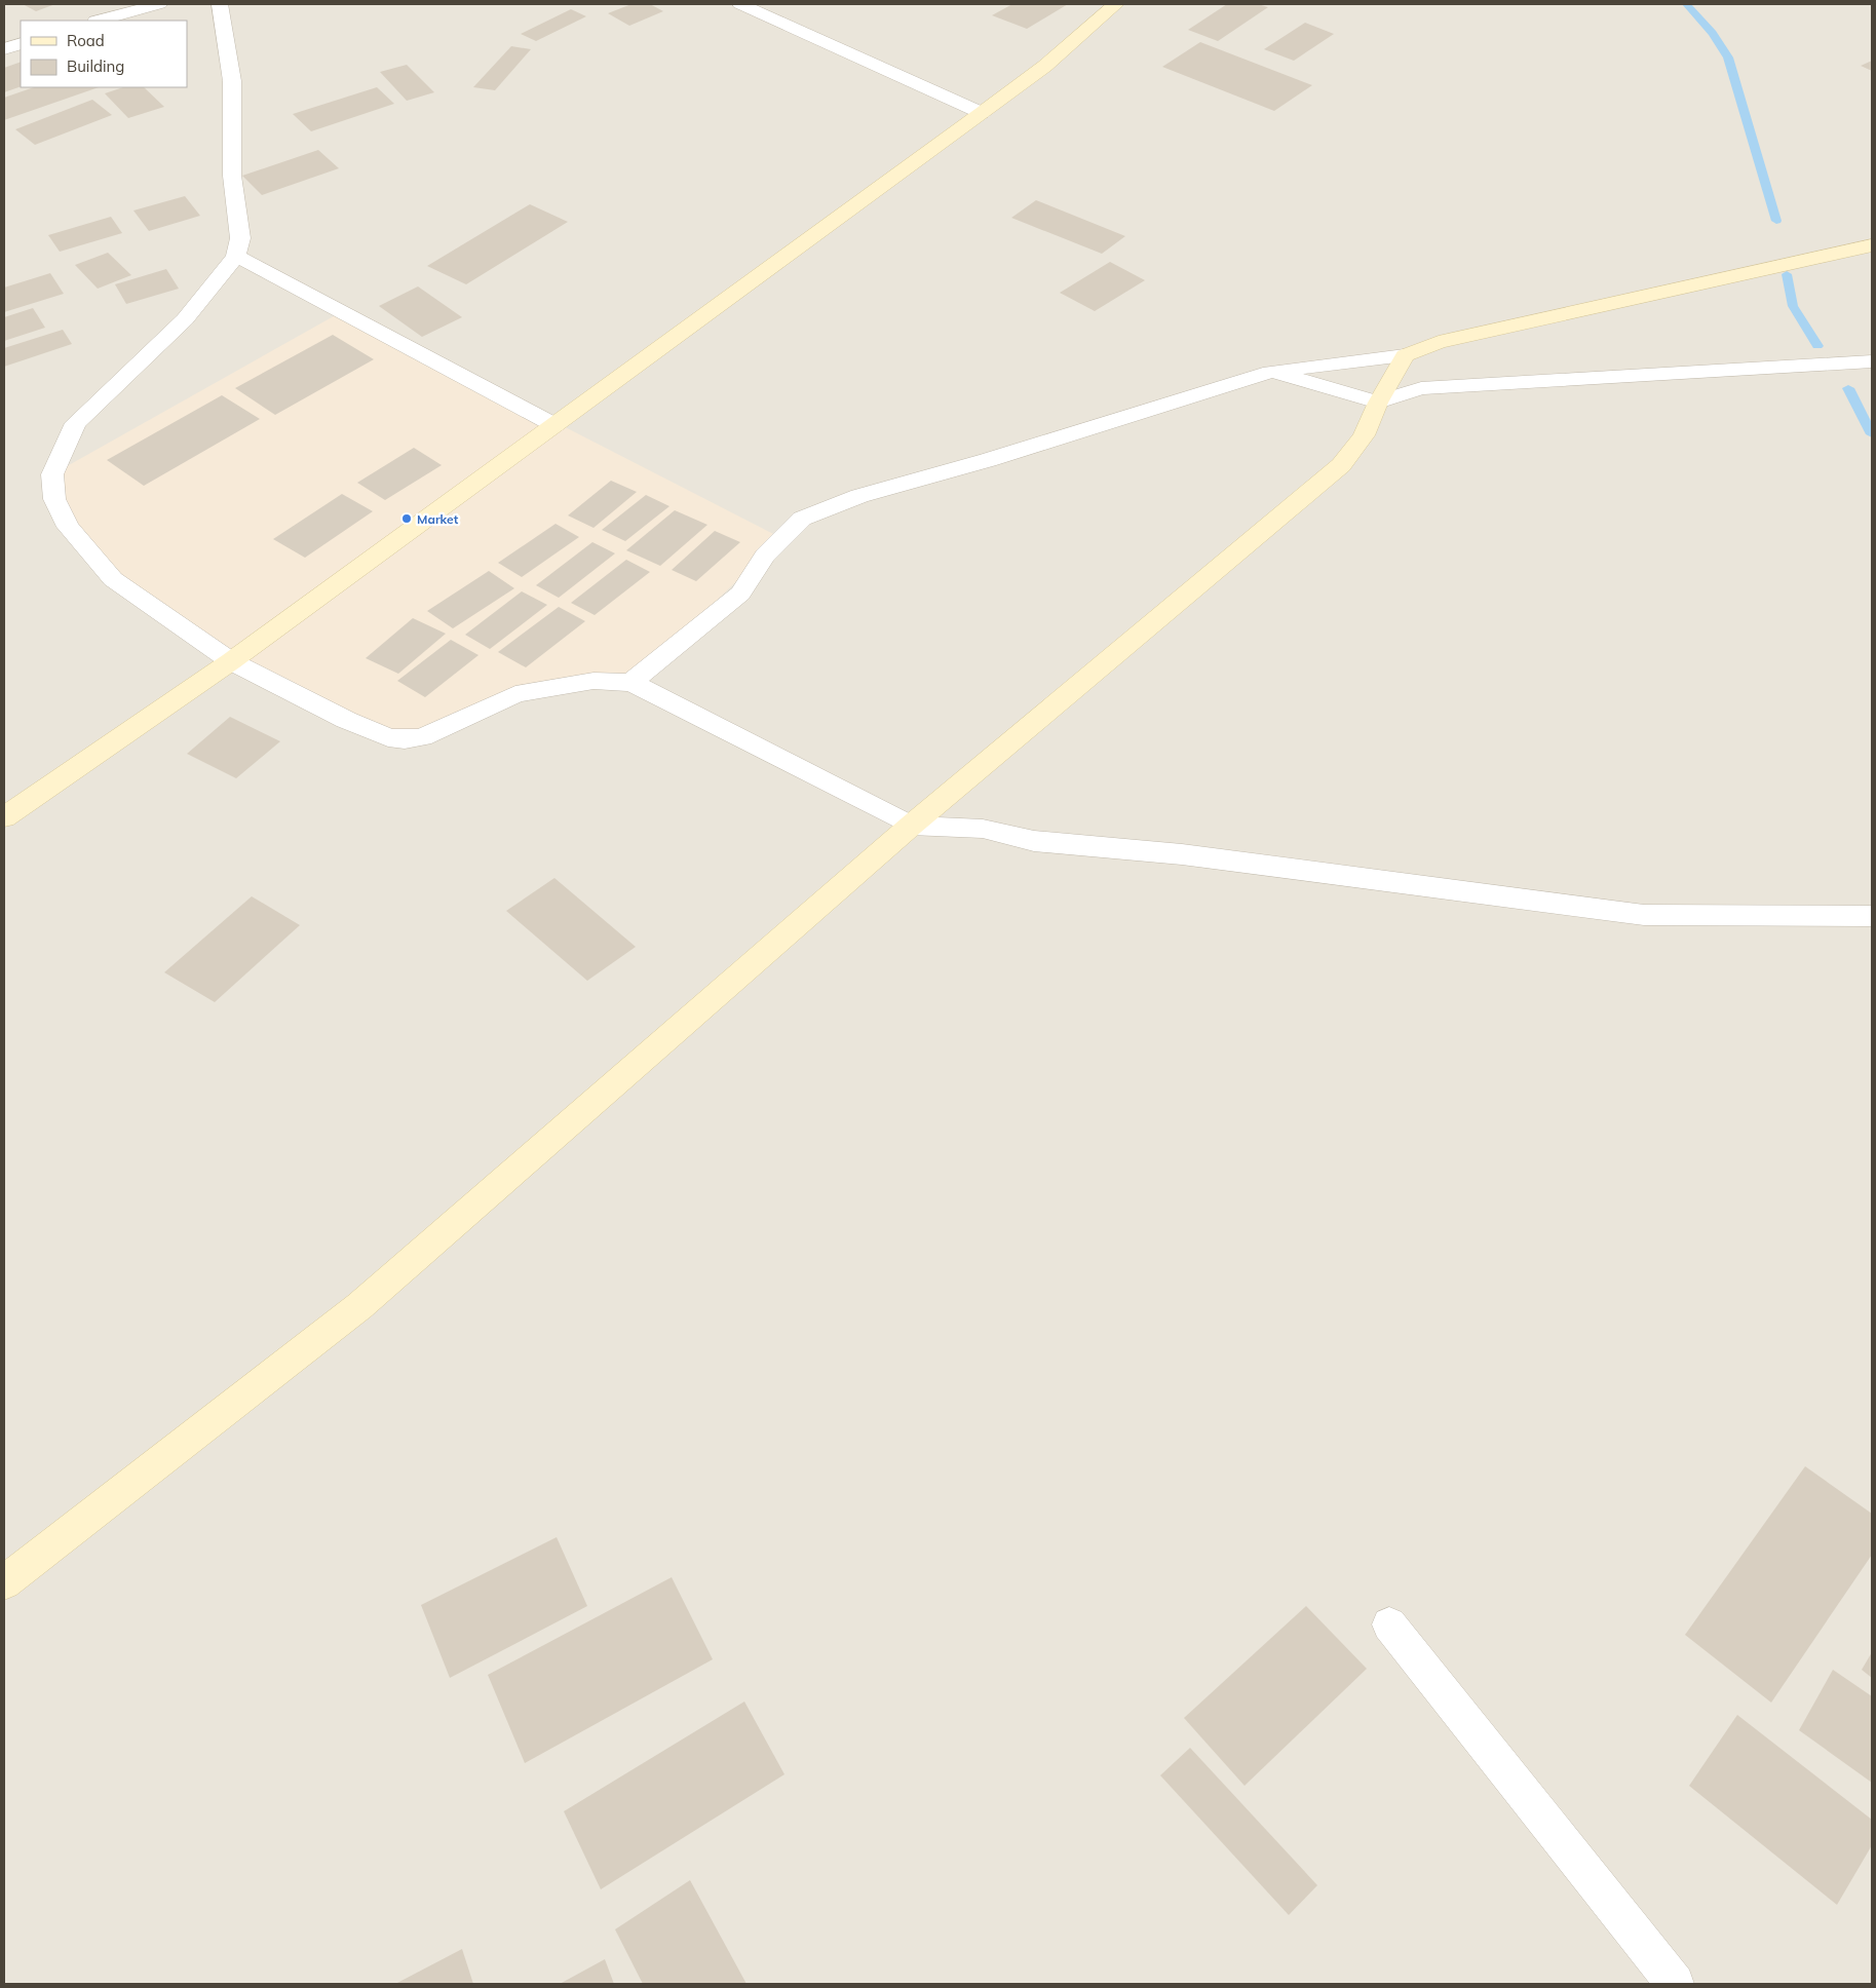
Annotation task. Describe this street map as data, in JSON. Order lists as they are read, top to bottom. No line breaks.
{"places":["Market"],"legend":["Road","Building"]}
